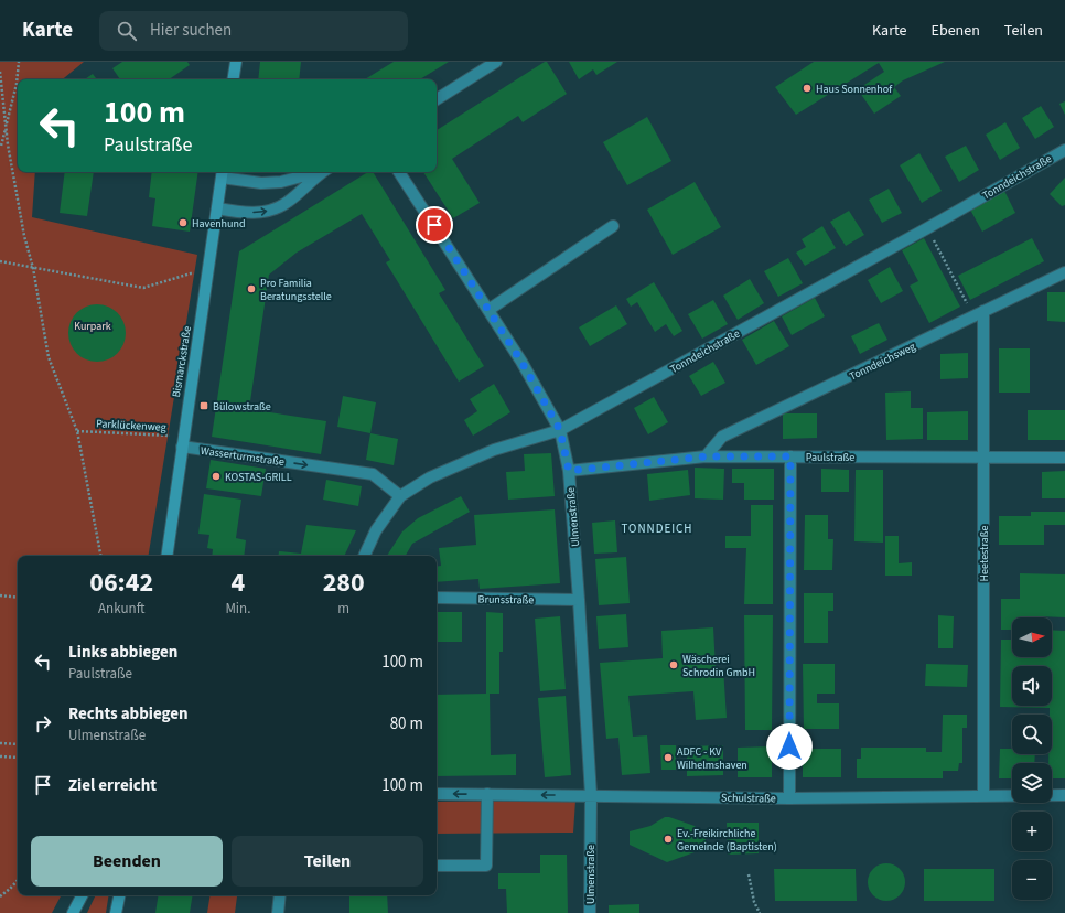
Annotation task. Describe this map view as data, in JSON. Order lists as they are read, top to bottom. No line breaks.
{"streets":{"main road":["Bismarckstraße"],"street":["Tonndeichstraße","Tonndeichsweg","Wasserturmstraße","Paulstraße","Ulmenstraße","Heetestraße","Brunsstraße","Schulstraße"],"path":["Parklückenweg"]},"crossings":[["Tonndeichstraße","Wasserturmstraße"],["Tonndeichstraße","Ulmenstraße"],["Tonndeichsweg","Paulstraße"],["Tonndeichsweg","Heetestraße"],["Bismarckstraße","Parklückenweg"],["Bismarckstraße","Wasserturmstraße"],["Parklückenweg","Wasserturmstraße"],["Paulstraße","Ulmenstraße"],["Paulstraße","Heetestraße"],["Ulmenstraße","Brunsstraße"],["Ulmenstraße","Schulstraße"],["Heetestraße","Schulstraße"]],"one_way":["Wasserturmstraße"],"districts":["TONNDEICH"],"parks":["Kurpark"],"places":{"other":["Haus Sonnenhof","Havenhund","Pro Familia Beratungsstelle","KOSTAS-GRILL","Wäscherei Schrodin GmbH","ADFC - KV Wilhelmshaven","Ev.-Freikirchliche Gemeinde (Baptisten)"],"transit":["Bülowstraße"]},"north":"right","page":{"header":"Karte","search":"Hier suchen","nav":["Karte","Ebenen","Teilen"],"turn":["100 m","Paulstraße"],"eta":["06:42","Ankunft","4","Min.","280","m"],"map_buttons":["+","−"],"list":[{"name":"Links abbiegen","note":"Paulstraße","value":"100 m"},{"name":"Rechts abbiegen","note":"Ulmenstraße","value":"80 m"},{"name":"Ziel erreicht","value":"100 m"}],"buttons":["Beenden","Teilen"]}}
